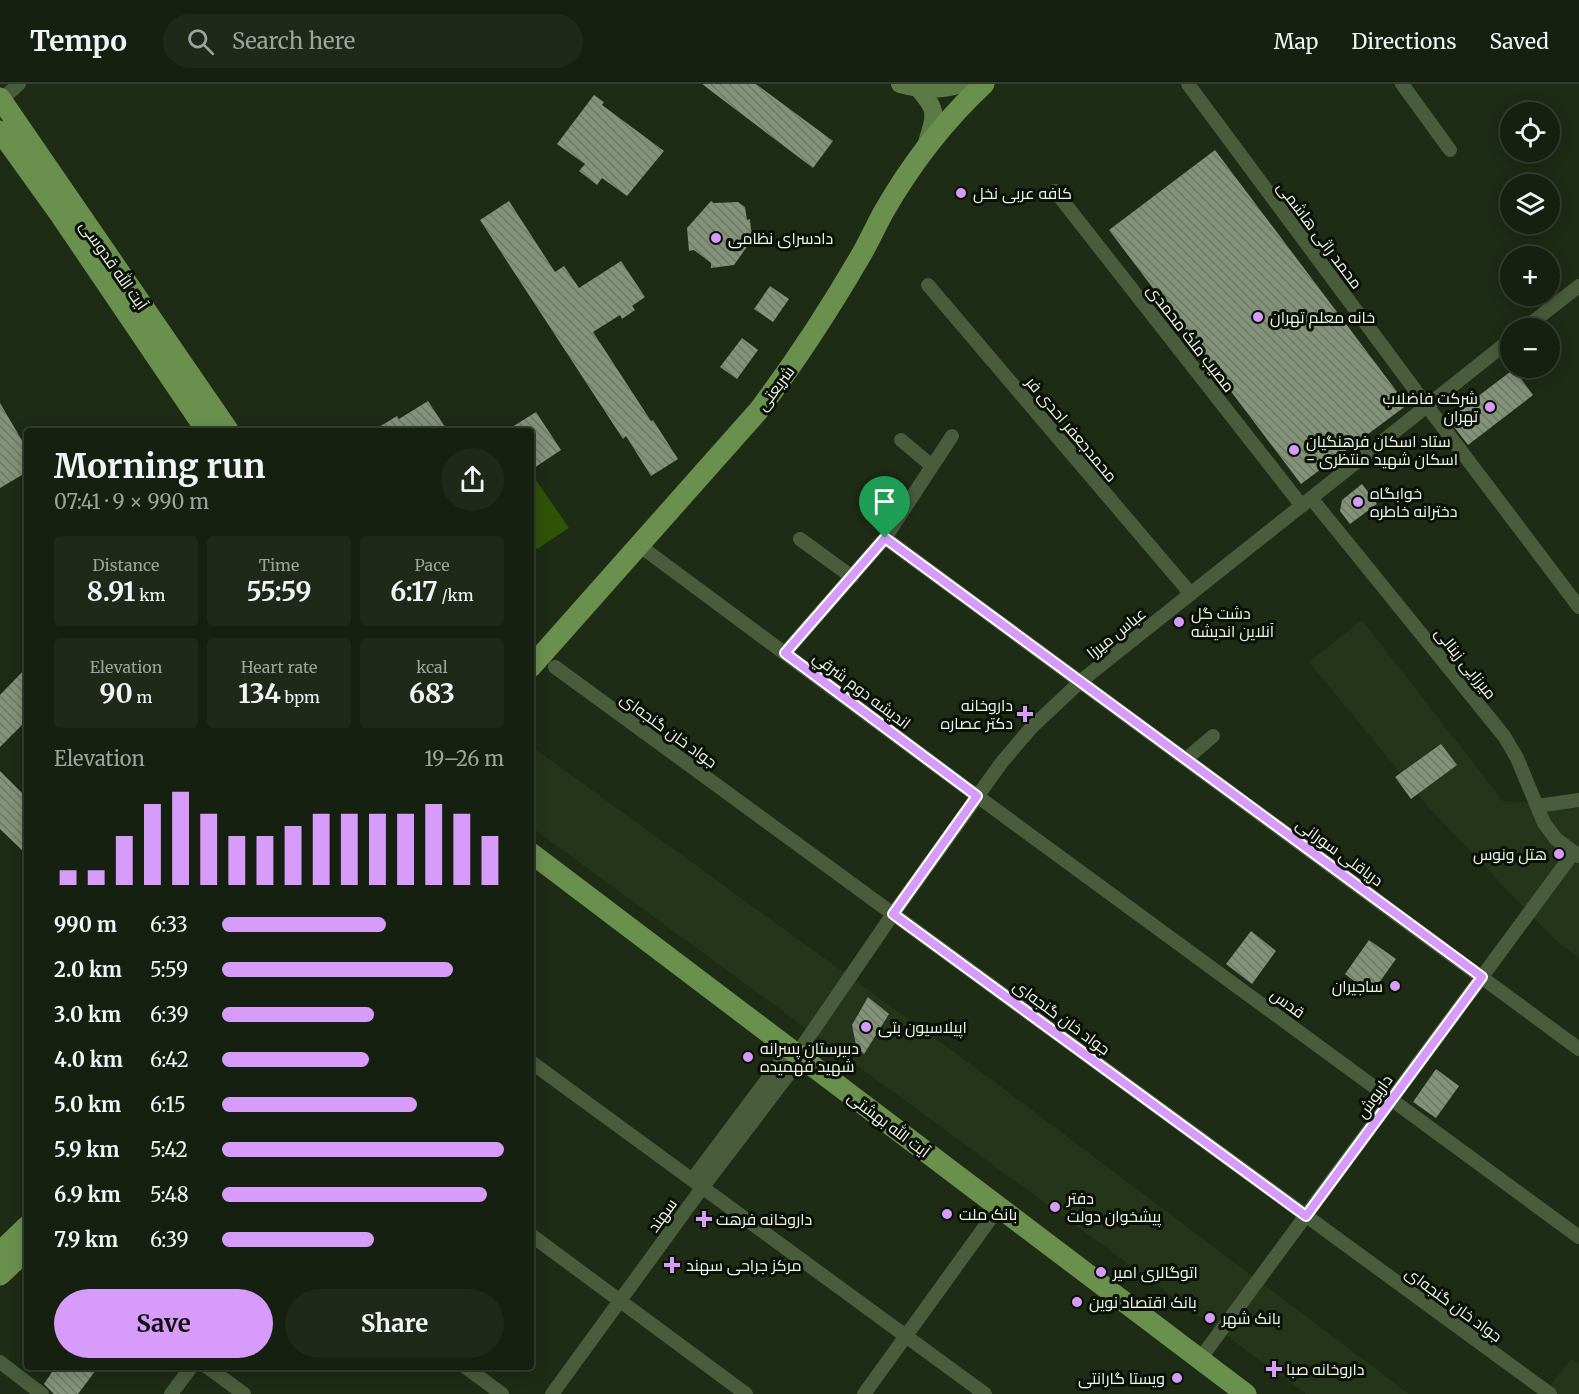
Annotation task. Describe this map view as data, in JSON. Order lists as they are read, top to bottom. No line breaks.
{"streets":{"main road":["آیت الله قدوسی","شریعتی","آیت الله بهشتی"],"street":["محمد راثی هاشمی","مصیب ملک محمدی","محمدجعفر احدی فر","عباس میرزا","میرزایی زینالی","انديشه دوم شرقي","جواد خان گنجه‌ای","دریاقلی سورانی","قدس","داریوش","سهند"]},"crossings":[["محمد راثی هاشمی","عباس میرزا"],["مصیب ملک محمدی","عباس میرزا"],["مصیب ملک محمدی","میرزایی زینالی"],["شریعتی","انديشه دوم شرقي"],["شریعتی","جواد خان گنجه‌ای"],["محمدجعفر احدی فر","عباس میرزا"],["عباس میرزا","میرزایی زینالی"],["عباس میرزا","انديشه دوم شرقي"],["عباس میرزا","جواد خان گنجه‌ای"],["عباس میرزا","دریاقلی سورانی"],["عباس میرزا","قدس"],["عباس میرزا","آیت الله بهشتی"],["عباس میرزا","سهند"],["میرزایی زینالی","داریوش"],["انديشه دوم شرقي","قدس"],["جواد خان گنجه‌ای","داریوش"],["دریاقلی سورانی","داریوش"],["قدس","داریوش"],["داریوش","آیت الله بهشتی"],["آیت الله بهشتی","سهند"]],"places":{"other":["کافه عربی نخل","دادسرای نظامی","خانه معلم تهران","شرکت فاضلاب تهران","ستاد اسکان فرهنگیان - اسکان شهید منتظری","خوابگاه دخترانه خاطره","دشت گل آنلاین اندیشه","هتل ونوس","ساجیران","اپیلاسیون بتی","دبیرستان پسرانه شهید فهمیده","دفتر پیشخوان دولت","بانک ملت","اتوگالری امیر","بانک اقتصاد نوین","بانک شهر","ویستا گارانتی"],"health":["داروخانه دکتر عصاره","داروخانه فرهت","مرکز جراحی سهند","داروخانه صبا"]},"page":{"header":"Tempo","search":"Search here","nav":["Map","Directions","Saved"],"map_buttons":["+","−"],"heading":["Morning run","07:41 · 9 × 990 m"],"stats":[["Distance","8.91 km"],["Time","55:59"],["Pace","6:17 /km"],["Elevation","90 m"],["Heart rate","134 bpm"],["kcal","683"]],"chart":["Elevation","19–26 m"],"list":[{"name":"990 m","note":"6:33"},{"name":"2.0 km","note":"5:59"},{"name":"3.0 km","note":"6:39"},{"name":"4.0 km","note":"6:42"},{"name":"5.0 km","note":"6:15"},{"name":"5.9 km","note":"5:42"},{"name":"6.9 km","note":"5:48"},{"name":"7.9 km","note":"6:39"}],"buttons":["Save","Share"]}}
